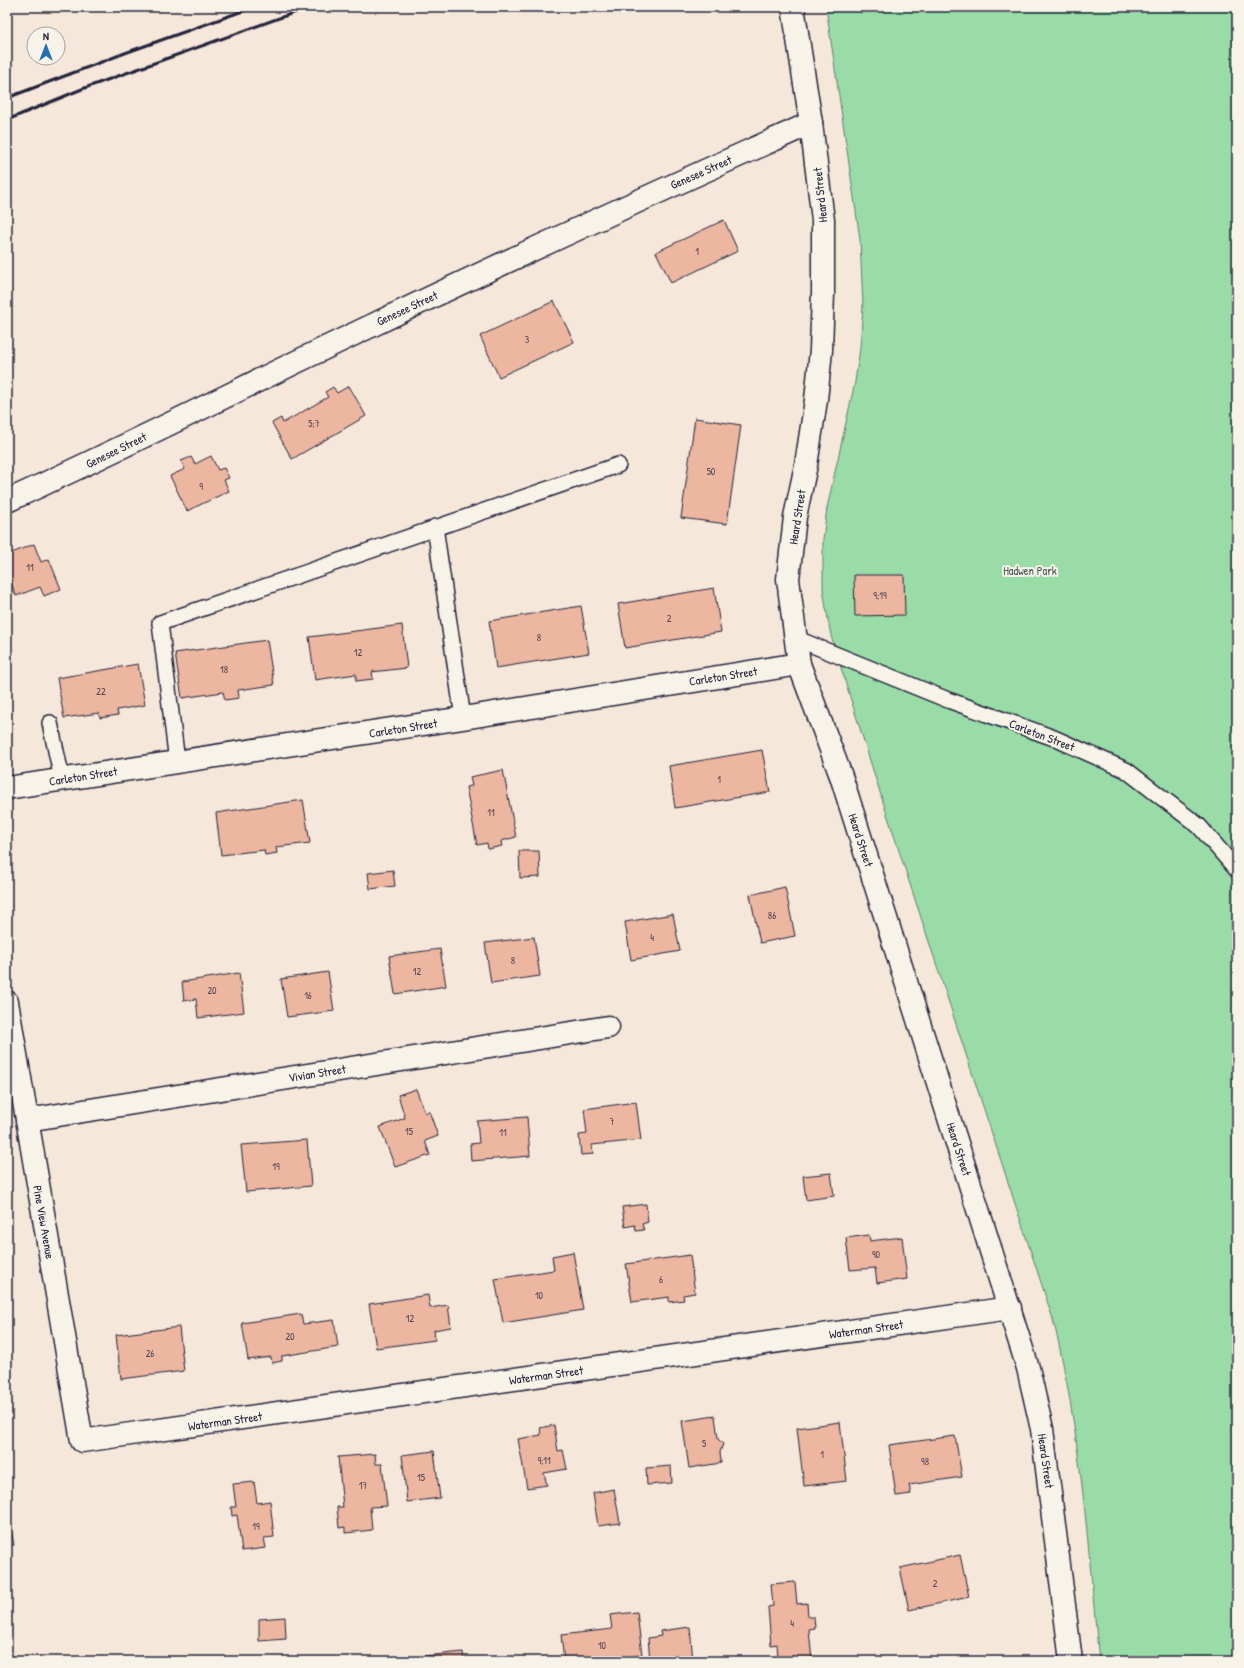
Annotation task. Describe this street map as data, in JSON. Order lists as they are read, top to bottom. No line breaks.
{"streets":{"street":["Genesee Street","Heard Street","Carleton Street","Vivian Street","Pine View Avenue","Waterman Street"]},"crossings":[["Genesee Street","Heard Street"],["Heard Street","Carleton Street"],["Heard Street","Waterman Street"],["Vivian Street","Pine View Avenue"],["Pine View Avenue","Waterman Street"]],"parks":["Hadwen Park"],"house_numbers":["1","3","5;7","50","9","11","9;19","2","8","12","18","22","1","11","86","4","8","12","20","16","7","15","11","19","90","6","10","12","20","26","5","1","9;11","98","15","17","19","2","4","10"],"north":"top"}
